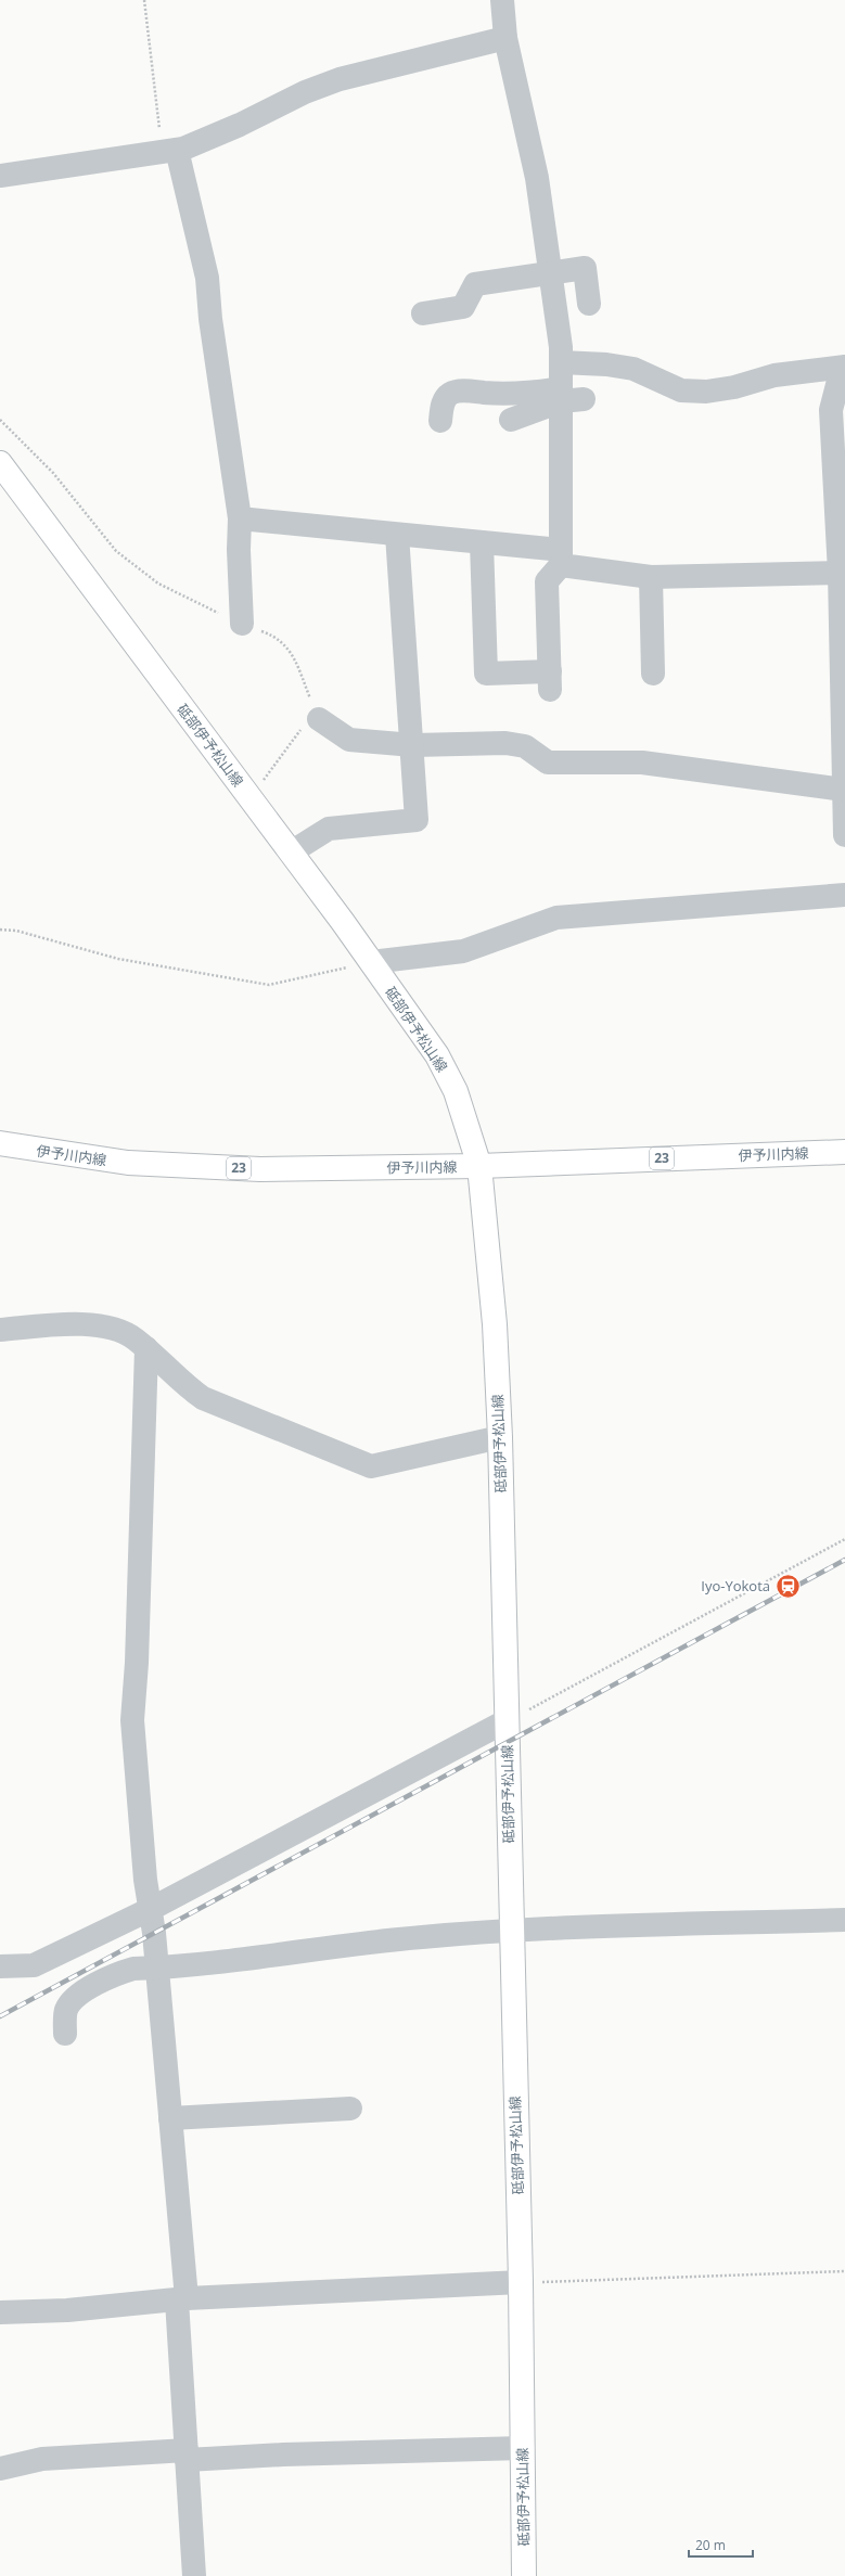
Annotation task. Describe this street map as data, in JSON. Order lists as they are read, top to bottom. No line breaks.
{"streets":{"main road":["砥部伊予松山線","伊予川内線","23"]},"crossings":[["砥部伊予松山線","伊予川内線"]],"places":{"station":["Iyo-Yokota"]},"scale_bar":"20 m"}
